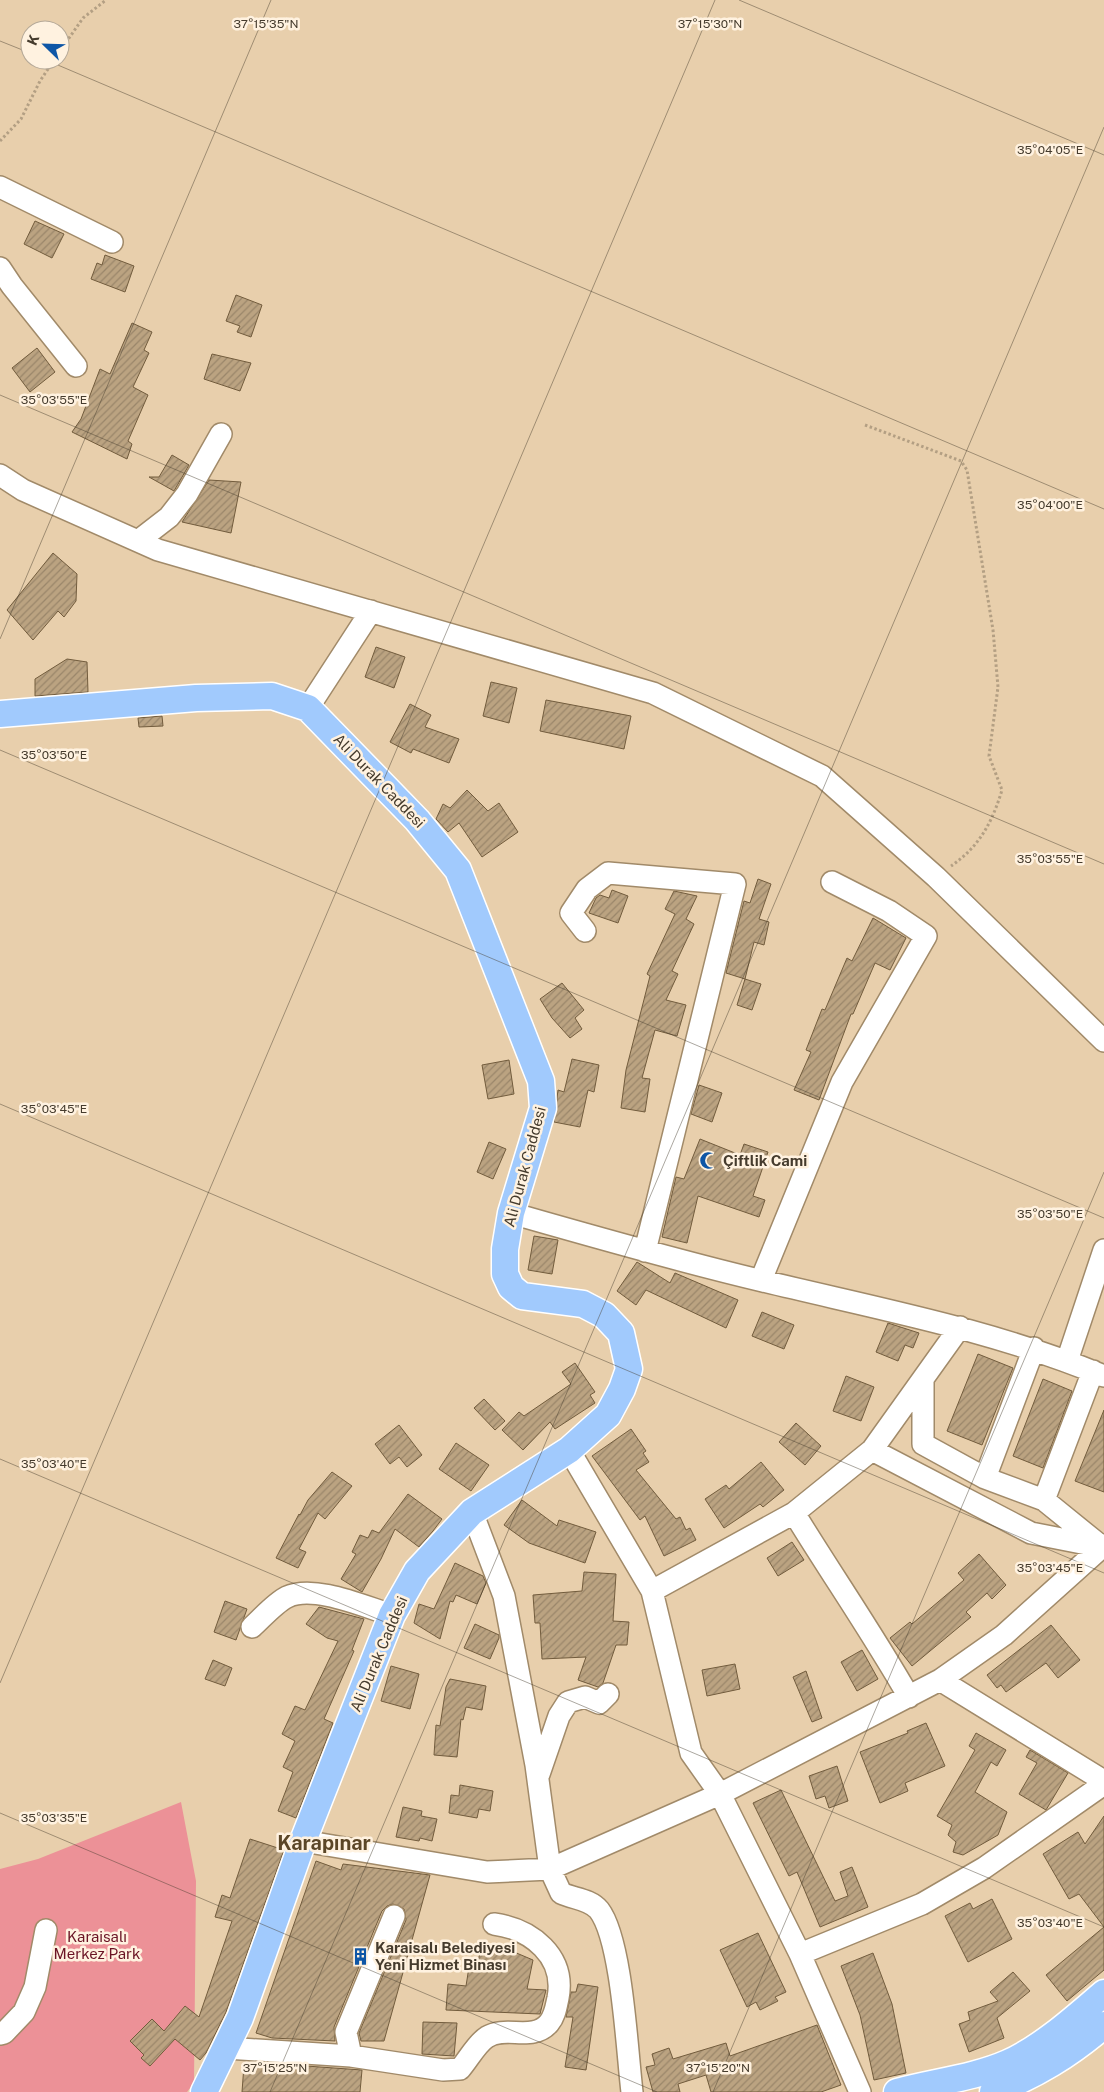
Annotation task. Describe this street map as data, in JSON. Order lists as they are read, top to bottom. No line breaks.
{"streets":{"main road":["Ali Durak Caddesi"]},"districts":["Karapınar"],"parks":["Karaisalı Merkez Park"],"places":{"mosque":["Çiftlik Cami"],"building":["Karaisalı Belediyesi Yeni Hizmet Binası"]},"north":"top left","coordinates":["37°15'35\"N","37°15'30\"N","35°04'05\"E","35°03'55\"E","35°04'00\"E","35°03'50\"E","35°03'45\"E","35°03'40\"E","35°03'35\"E","37°15'25\"N","37°15'20\"N"]}
